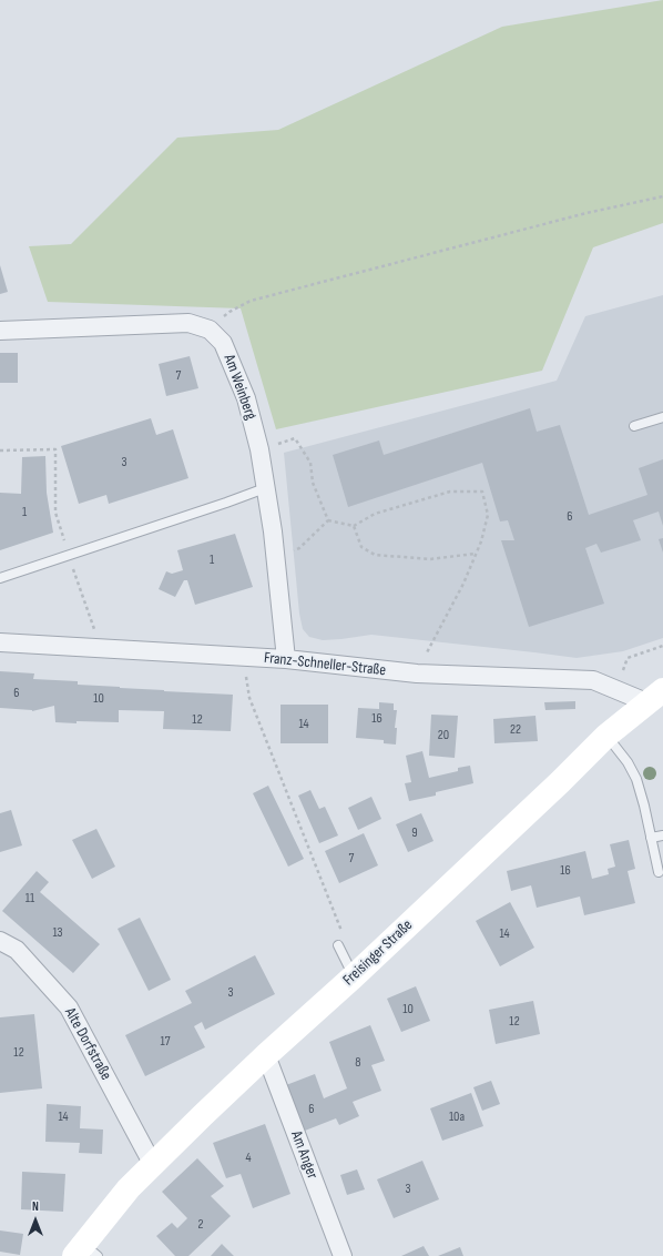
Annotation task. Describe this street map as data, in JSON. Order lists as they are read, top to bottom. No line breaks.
{"streets":{"main road":["Freisinger Straße"],"street":["Am Weinberg","Franz-Schneller-Straße","Alte Dorfstraße","Am Anger"]},"crossings":[["Am Weinberg","Franz-Schneller-Straße"],["Franz-Schneller-Straße","Freisinger Straße"],["Freisinger Straße","Alte Dorfstraße"],["Freisinger Straße","Am Anger"]],"house_numbers":["7","3","1","6","1","6","10","16","12","14","22","20","9","7","16","11","13","14","3","10","12","17","12","8","6","14","10a","4","3","2"],"north":"top"}
